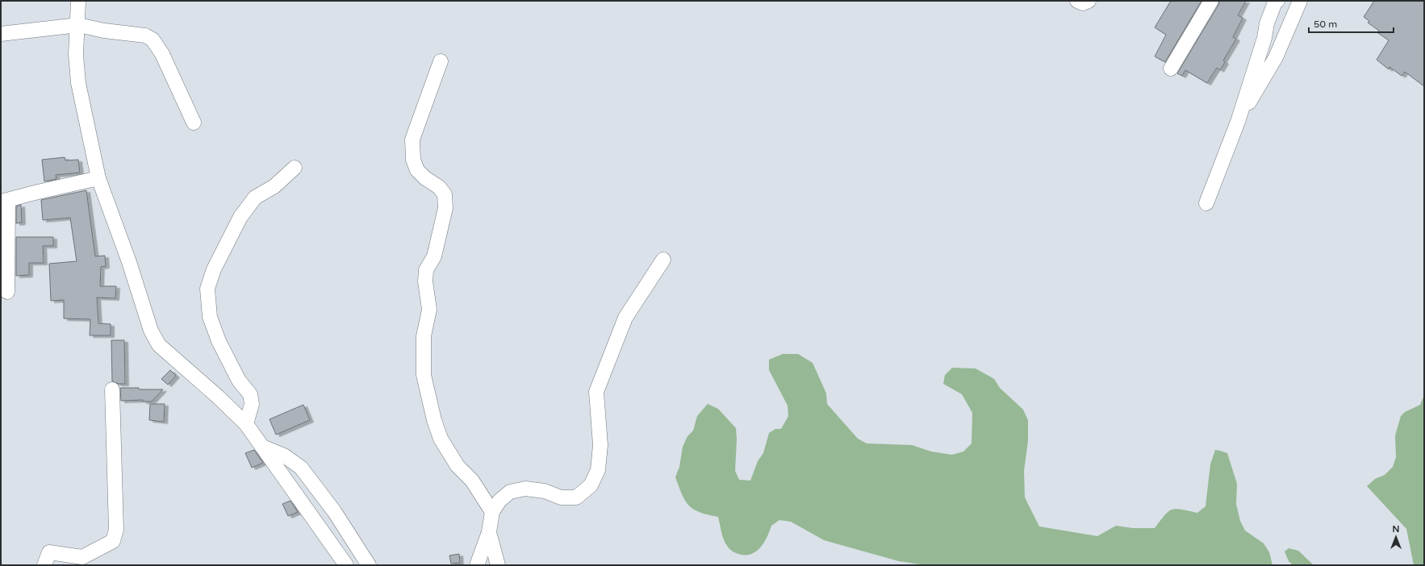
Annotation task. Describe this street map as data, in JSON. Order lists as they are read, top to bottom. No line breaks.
{"scale_bar":"50 m","north":"top"}
